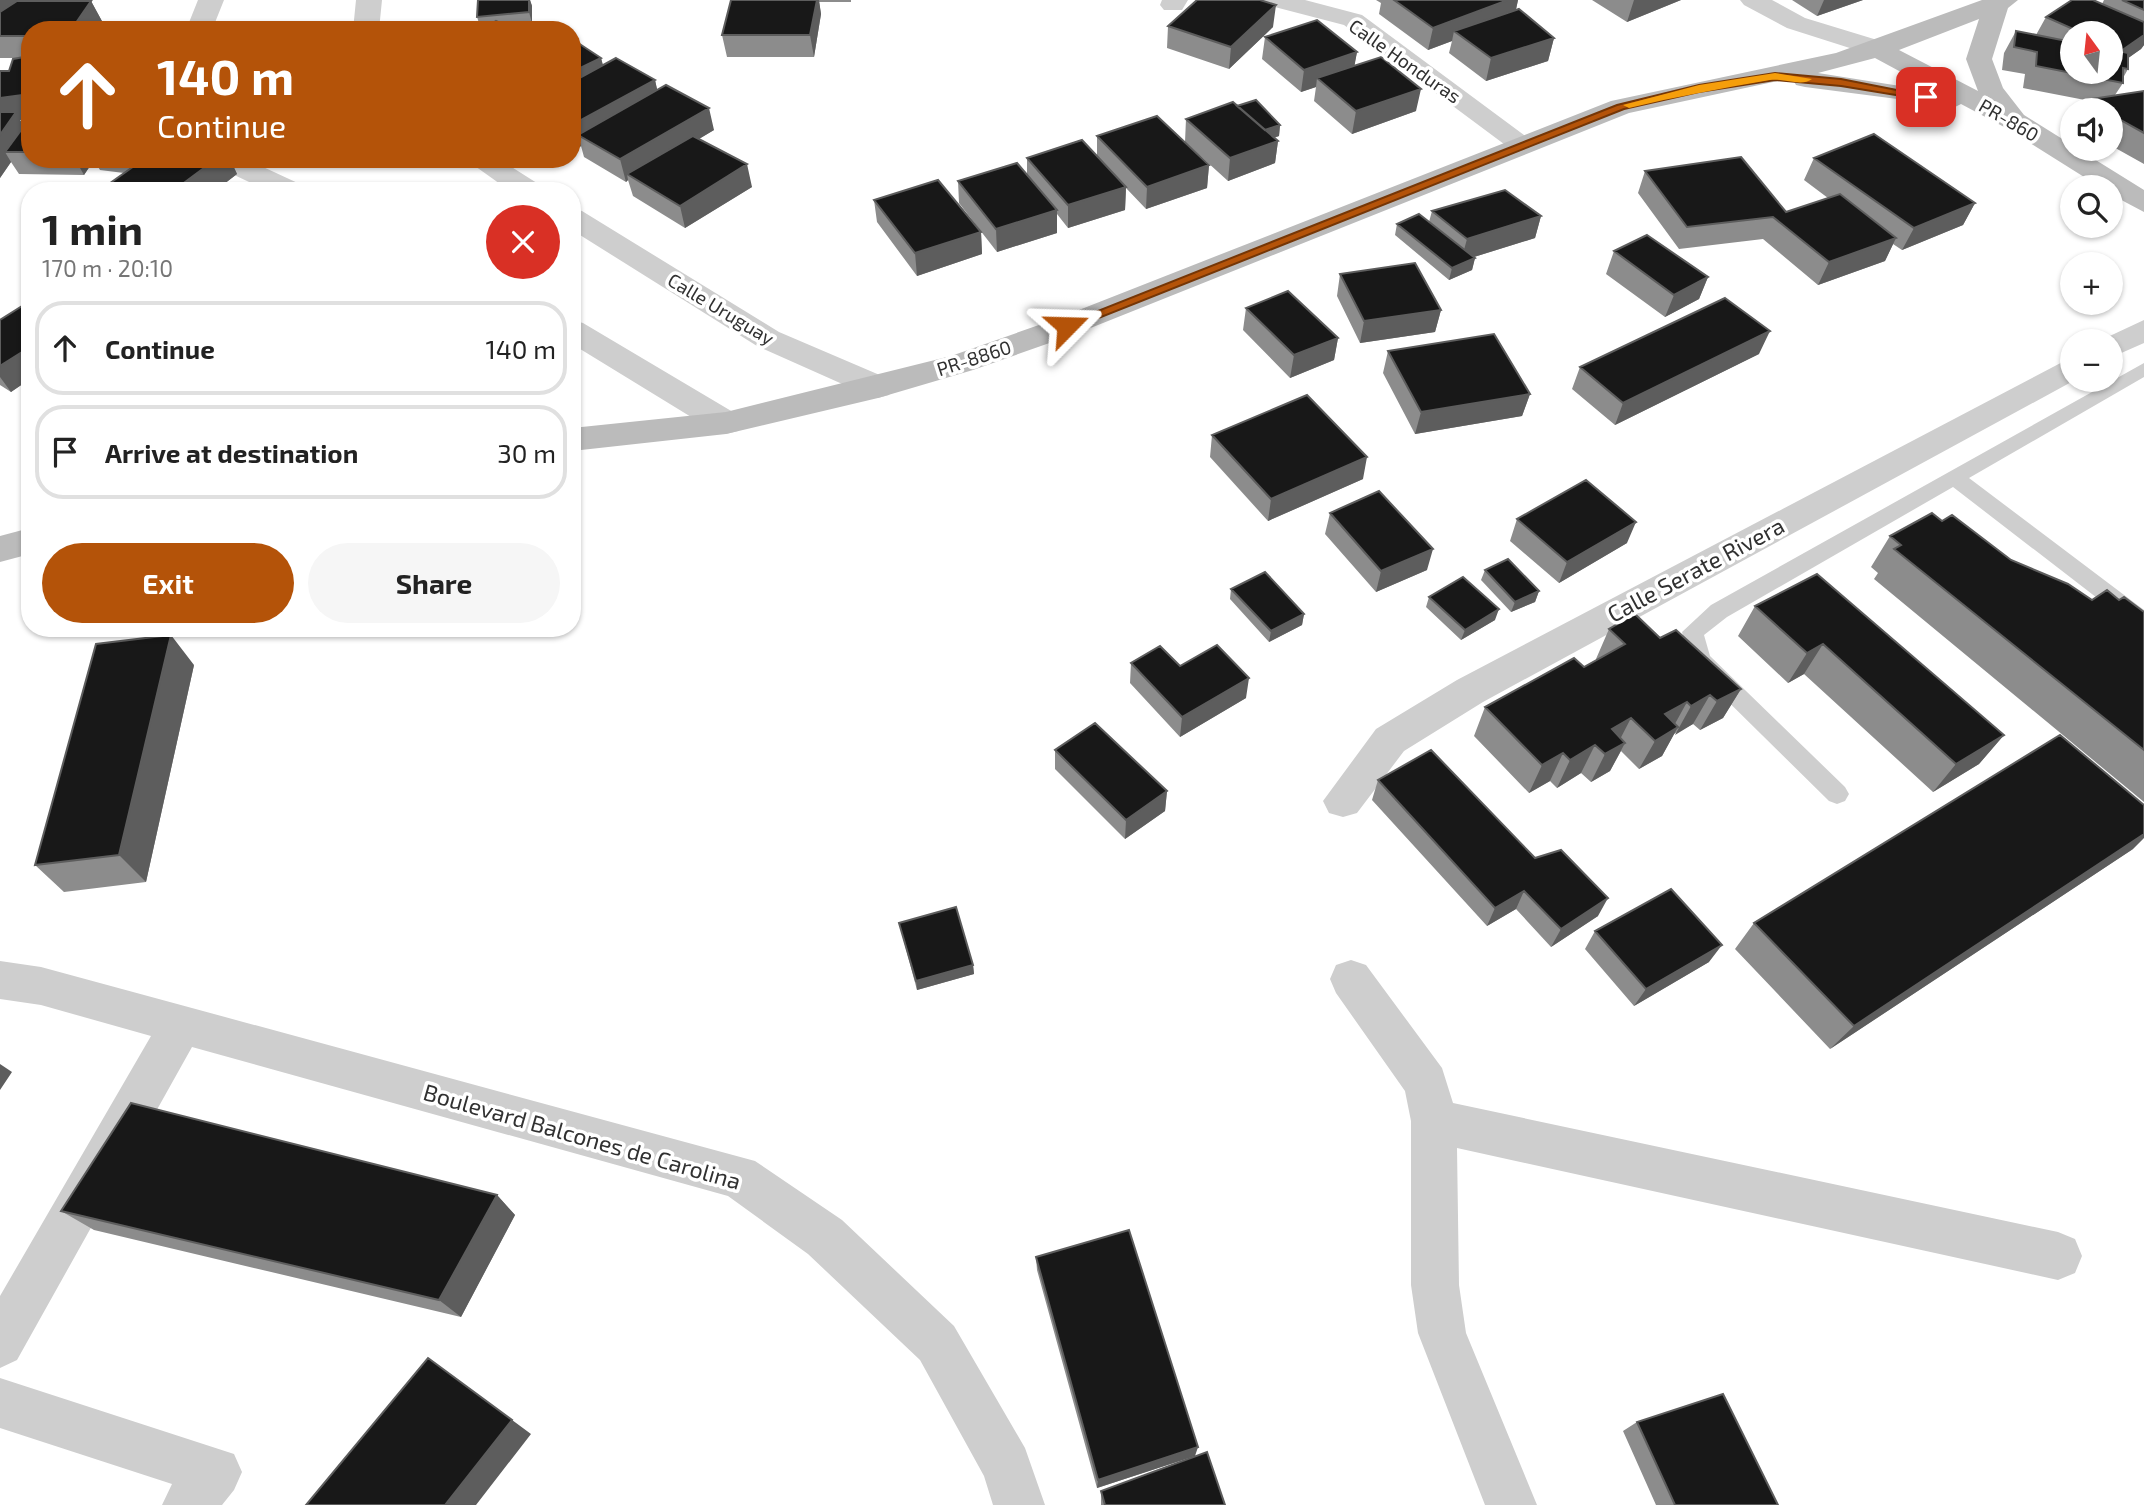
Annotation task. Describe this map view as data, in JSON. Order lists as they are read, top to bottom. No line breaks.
{"streets":{"street":["Calle Honduras","PR-860","Calle Uruguay","PR-8860","Calle Serate Rivera","Boulevard Balcones de Carolina"]},"crossings":[["Calle Honduras","PR-8860"],["PR-860","PR-8860"],["Calle Uruguay","PR-8860"]],"north":"top","page":{"map_buttons":["+","−"],"turn":["140 m","Continue"],"heading":["1 min","170 m · 20:10"],"list":[{"name":"Continue","value":"140 m"},{"name":"Arrive at destination","value":"30 m"}],"buttons":["Exit","Share"]}}
